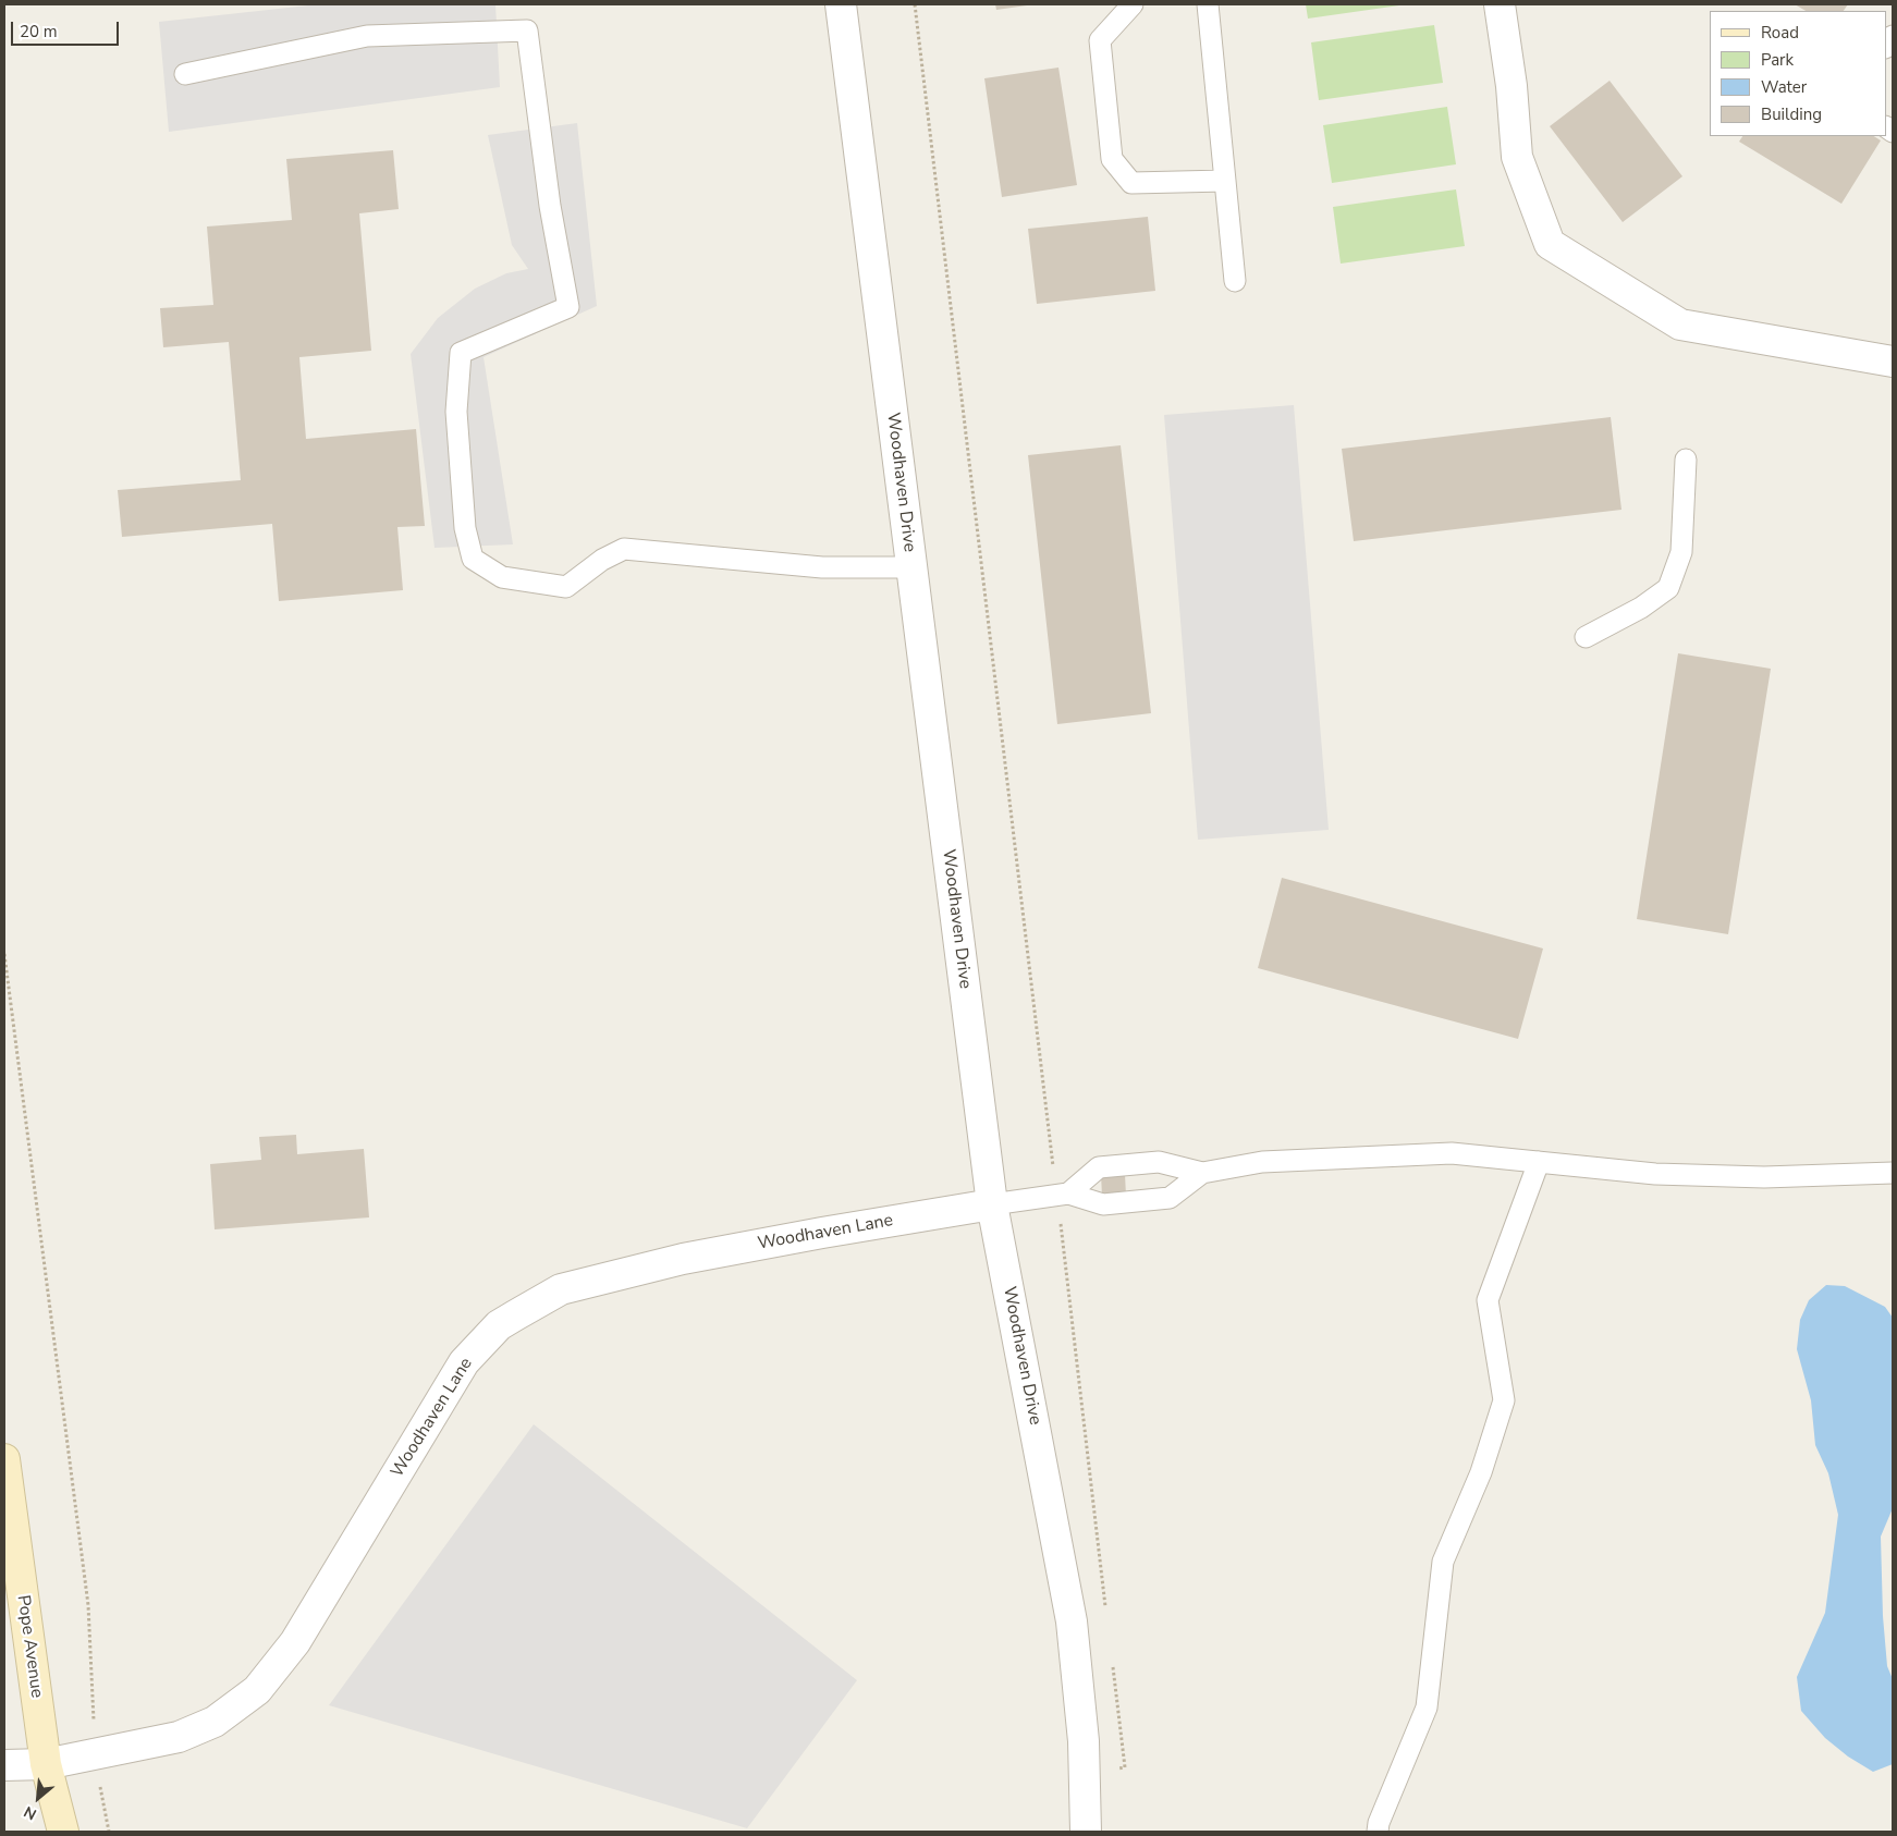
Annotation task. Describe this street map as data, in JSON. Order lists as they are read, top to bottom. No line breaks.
{"streets":{"main road":["Pope Avenue"],"street":["Woodhaven Drive","Woodhaven Lane"]},"crossings":[["Woodhaven Drive","Woodhaven Lane"],["Woodhaven Lane","Pope Avenue"]],"legend":["Road","Park","Water","Building"],"scale_bar":"20 m","north":"bottom left"}
